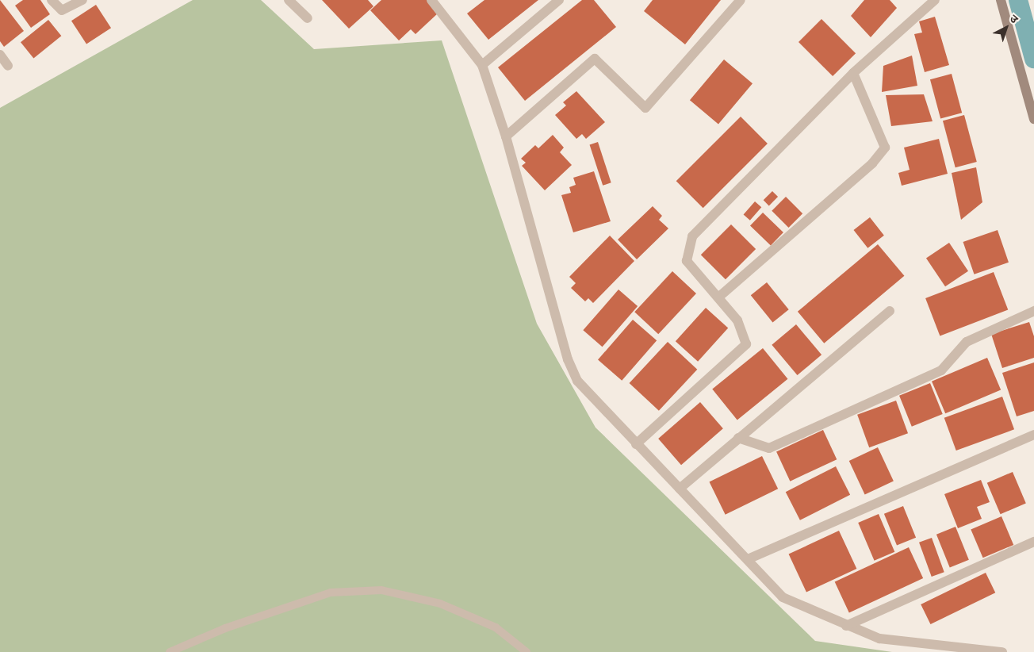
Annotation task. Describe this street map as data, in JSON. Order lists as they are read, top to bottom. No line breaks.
{"north":"top right"}
